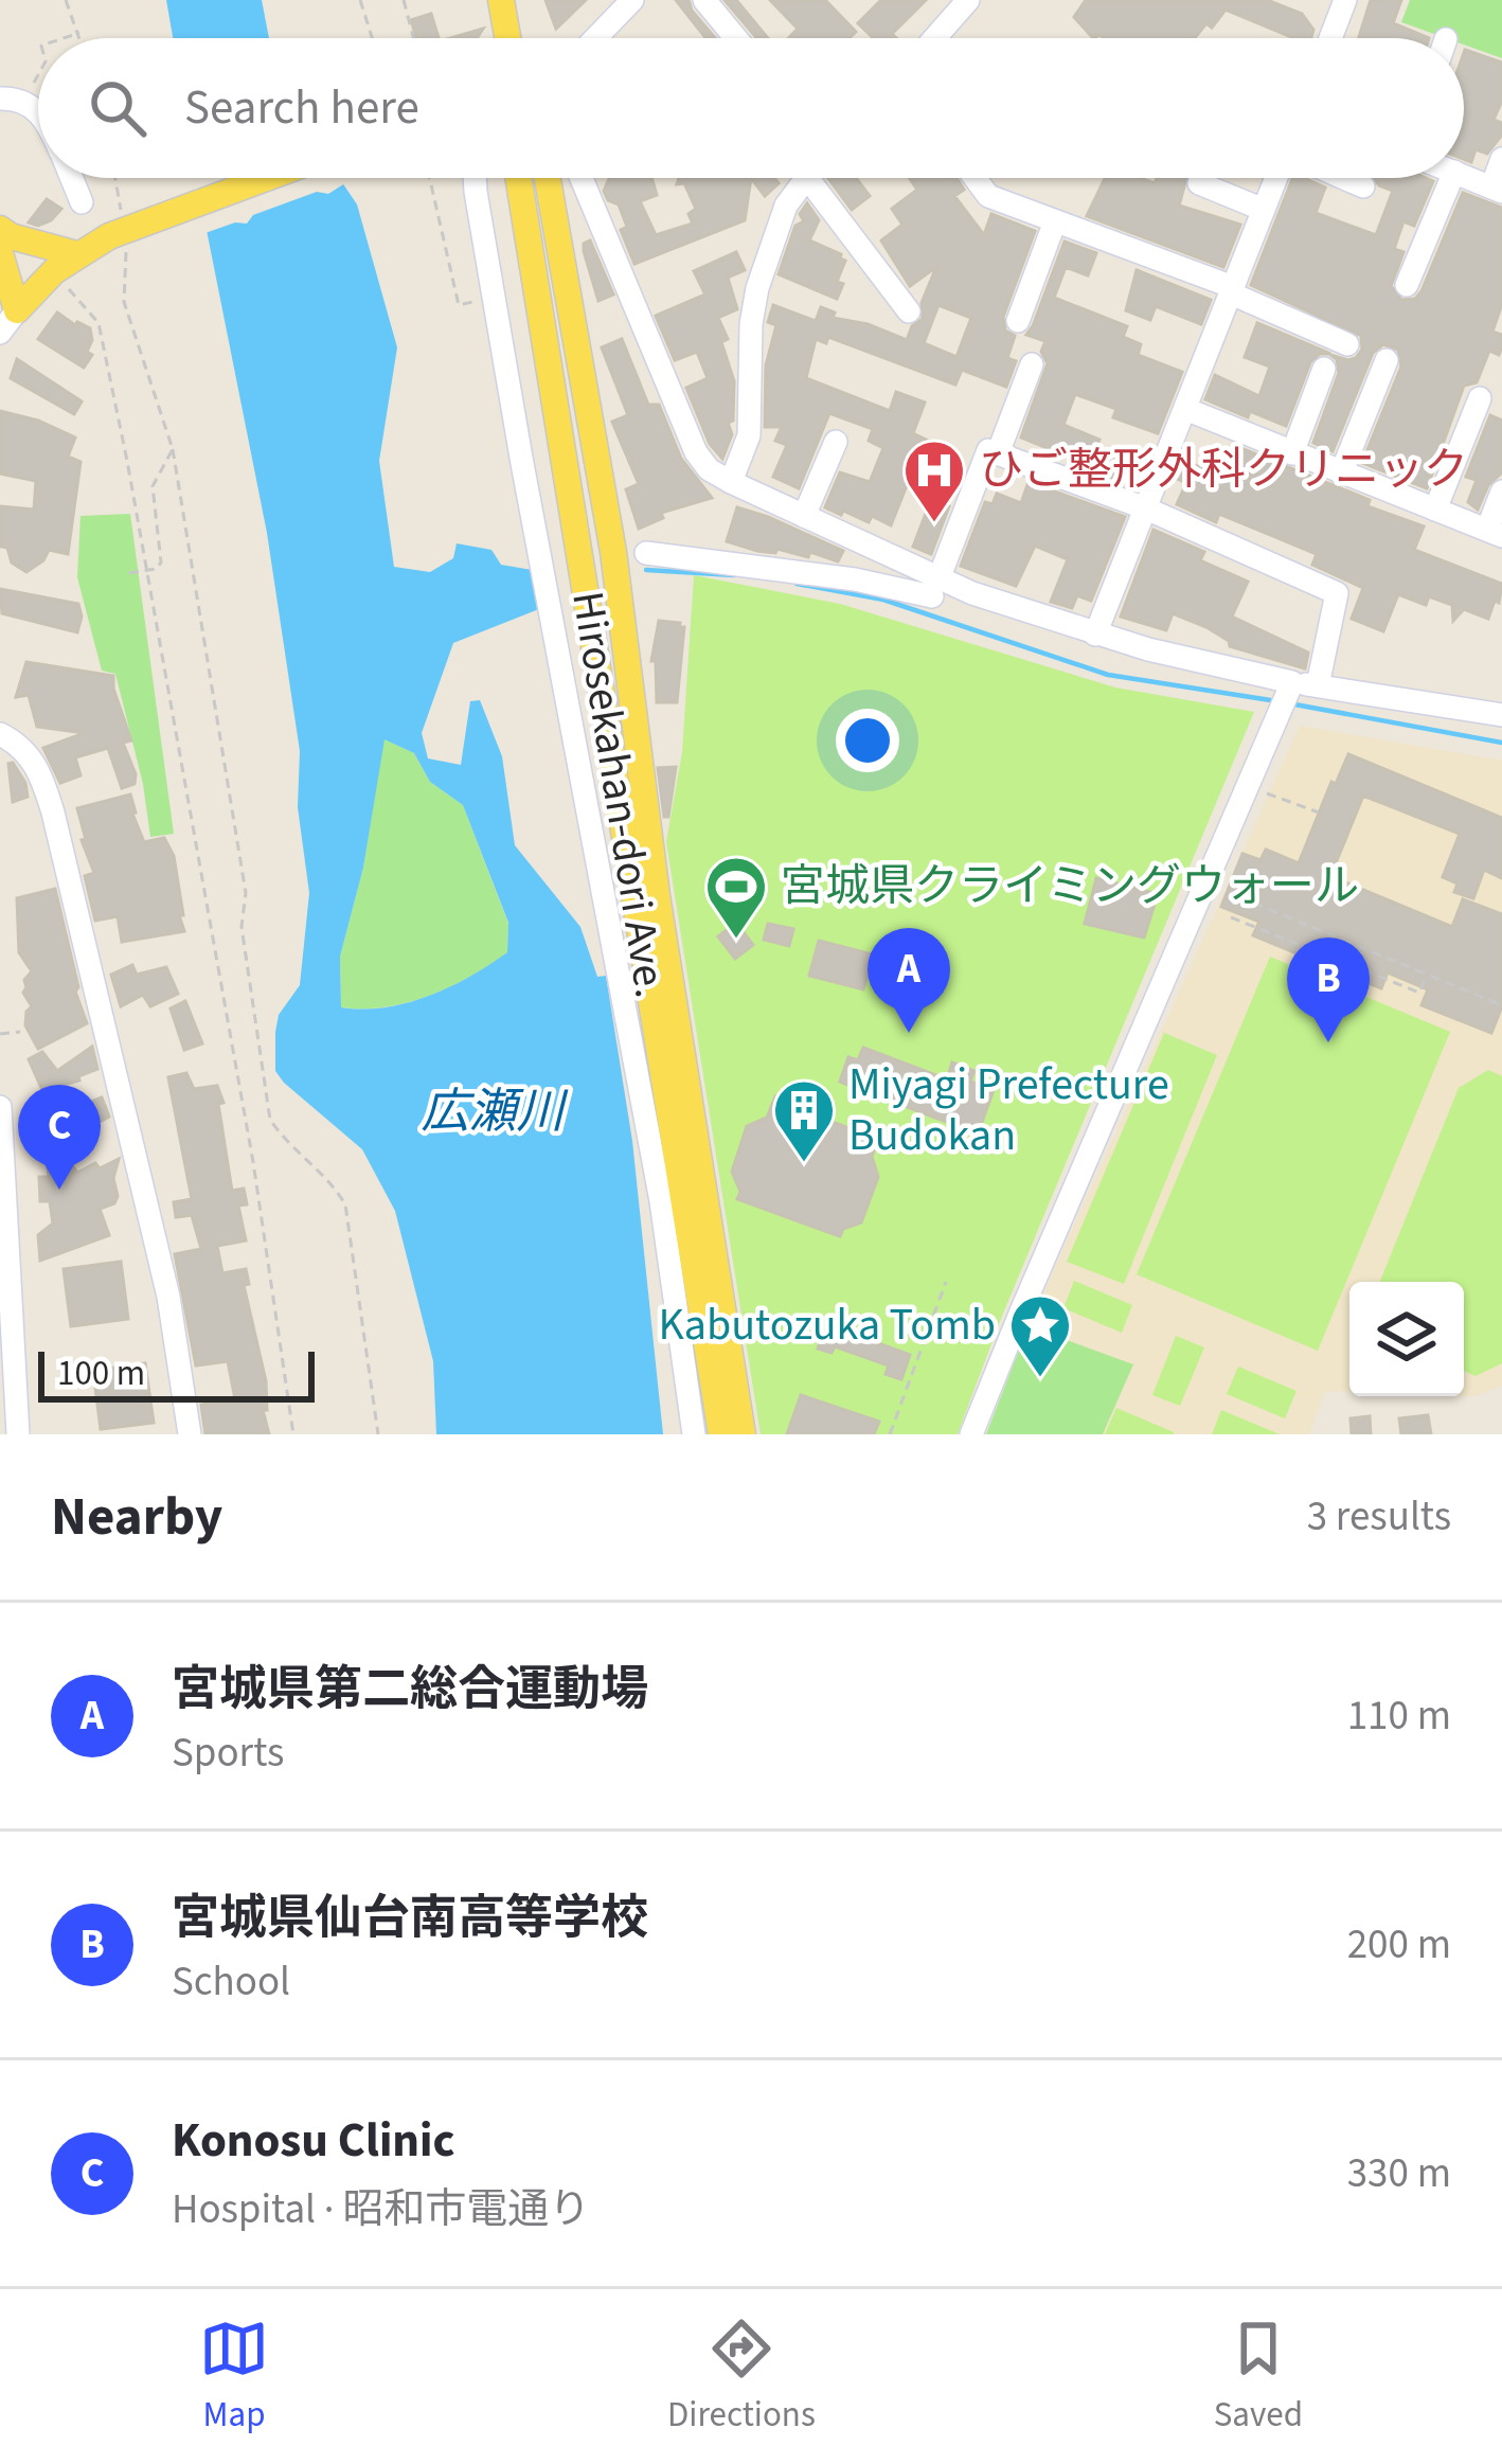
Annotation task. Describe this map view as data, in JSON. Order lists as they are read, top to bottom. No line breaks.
{"streets":{"main road":["Hirosekahan-dori Ave."]},"water":["広瀬川"],"places":{"hospital":["ひご整形外科クリニック"],"sports":["宮城県クライミングウォール"],"building":["Miyagi Prefecture Budokan"],"place":["Kabutozuka Tomb"]},"scale_bar":"100 m","page":{"search":"Search here","pins":["A","B","C"],"scale":"100 m","heading":["Nearby","3 results"],"list":[{"mark":"A","name":"宮城県第二総合運動場","note":"Sports","value":"110 m"},{"mark":"B","name":"宮城県仙台南高等学校","note":"School","value":"200 m"},{"mark":"C","name":"Konosu Clinic","note":"Hospital · 昭和市電通り","value":"330 m"}],"nav":["Map","Directions","Saved"]}}
